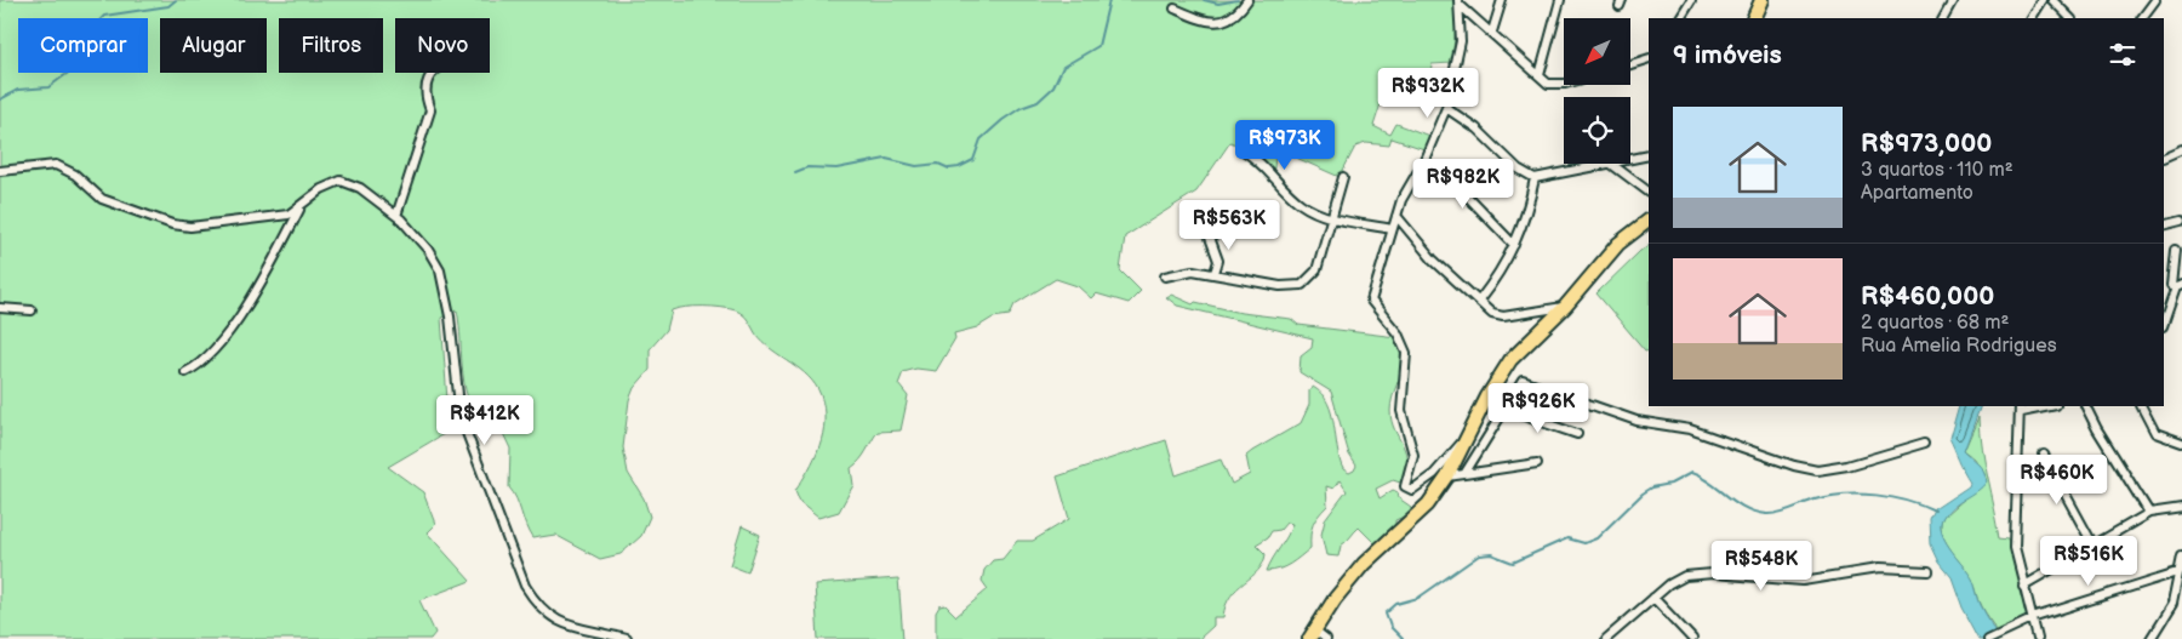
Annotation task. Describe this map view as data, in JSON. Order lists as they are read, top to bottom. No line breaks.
{"north":"bottom left","page":{"chip":["Comprar","Alugar","Filtros","Novo"],"heading":"9 imóveis","price":["R$932K","R$973K","R$982K","R$563K","R$926K","R$412K","R$460K","R$516K","R$548K"],"list":[{"name":"R$973,000","note":"3 quartos · 110 m² · Apartamento"},{"name":"R$460,000","note":"2 quartos · 68 m² · Rua Amelia Rodrigues"}]}}
